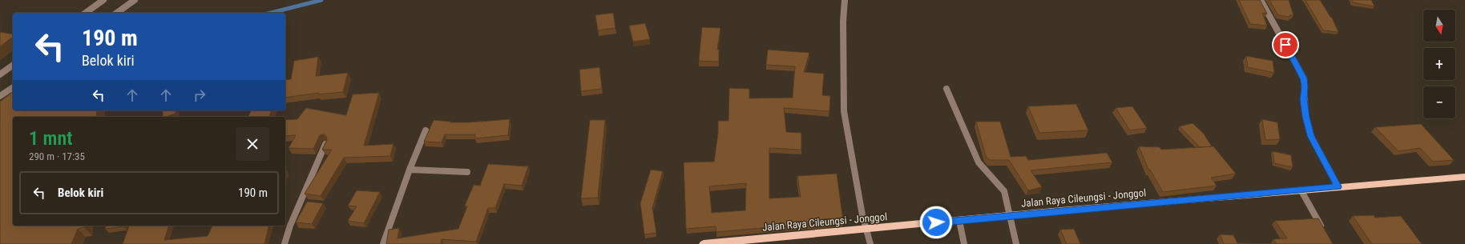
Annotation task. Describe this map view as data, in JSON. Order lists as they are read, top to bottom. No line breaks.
{"streets":{"main road":["Jalan Raya Cileungsi - Jonggol"]},"north":"bottom","page":{"map_buttons":["+","−"],"turn":["190 m","Belok kiri"],"heading":["1 mnt","290 m · 17:35"],"list":[{"name":"Belok kiri","value":"190 m"}]}}
